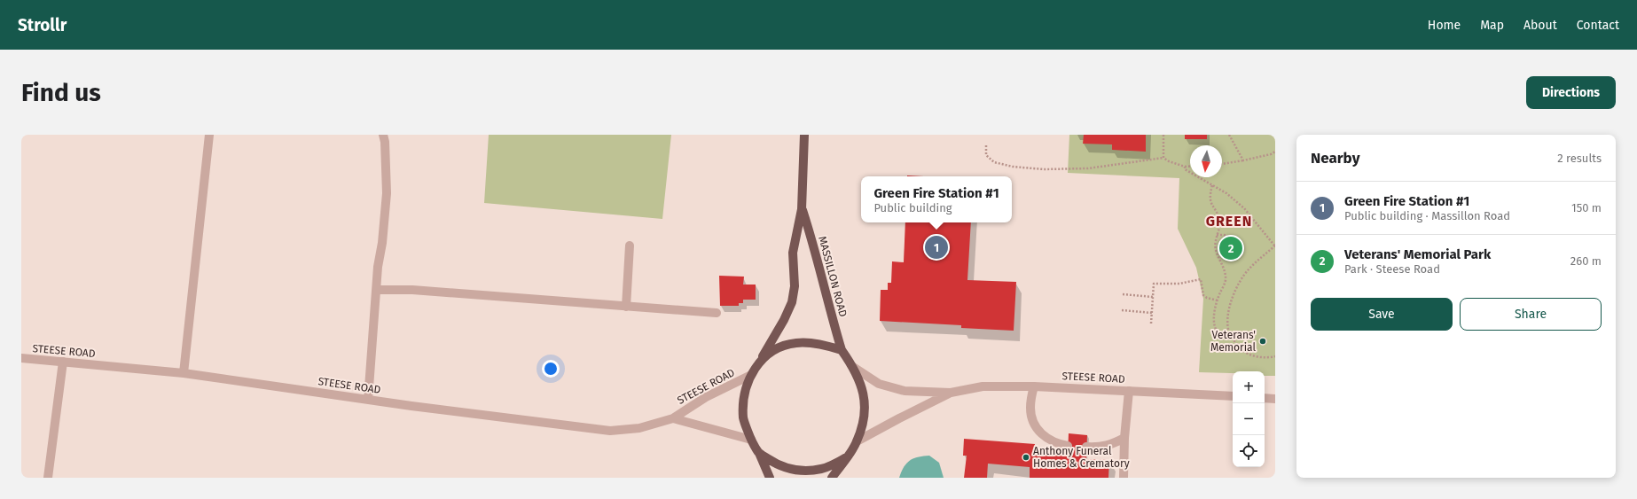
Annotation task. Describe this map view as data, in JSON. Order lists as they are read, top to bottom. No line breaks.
{"streets":{"main road":["MASSILLON ROAD"],"street":["STEESE ROAD"]},"crossings":[["MASSILLON ROAD","STEESE ROAD"]],"districts":["GREEN"],"places":["Veterans' Memorial","Anthony Funeral Homes & Crematory"],"north":"bottom","page":{"header":"Strollr","nav":["Home","Map","About","Contact"],"buttons":["Directions",["Save","Share"]],"title":"Find us","heading":["Nearby","2 results"],"popup":["Green Fire Station #1","Public building"],"list":[{"mark":"1","name":"Green Fire Station #1","note":"Public building · Massillon Road","value":"150 m"},{"mark":"2","name":"Veterans' Memorial Park","note":"Park · Steese Road","value":"260 m"}],"pins":["1","2"],"map_buttons":["+","−"]}}
